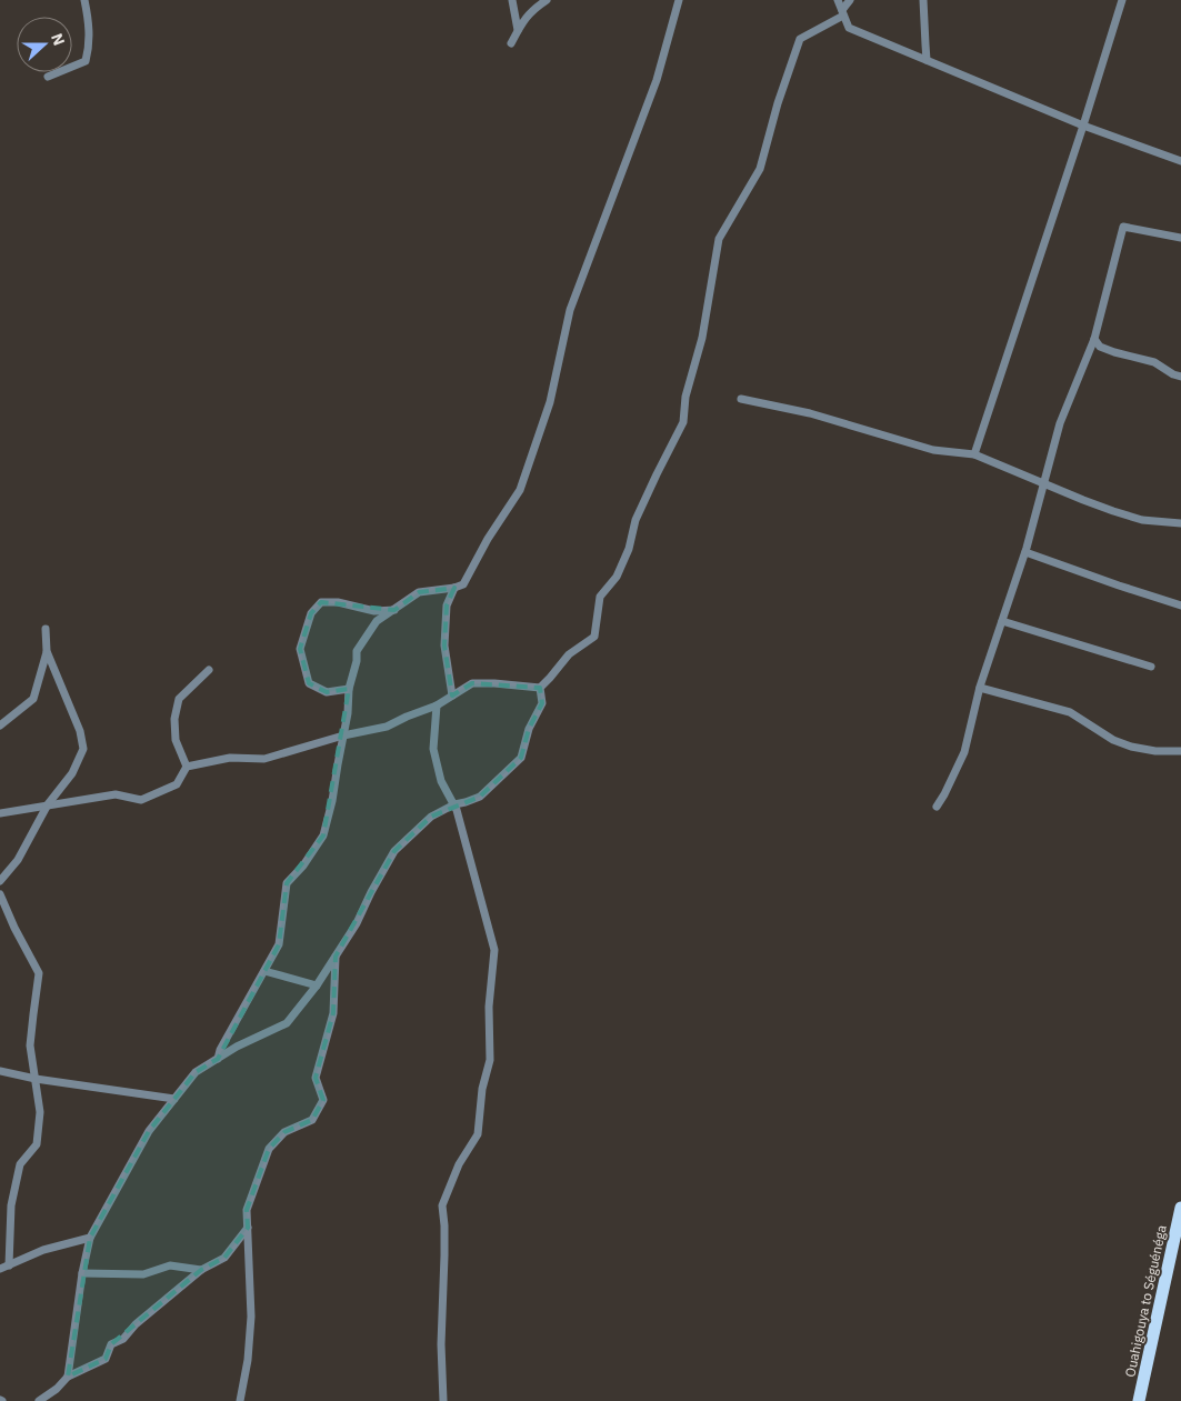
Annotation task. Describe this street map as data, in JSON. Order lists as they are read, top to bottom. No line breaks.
{"streets":{"main road":["Ouahigouya to Séguénéga"]},"north":"right"}
